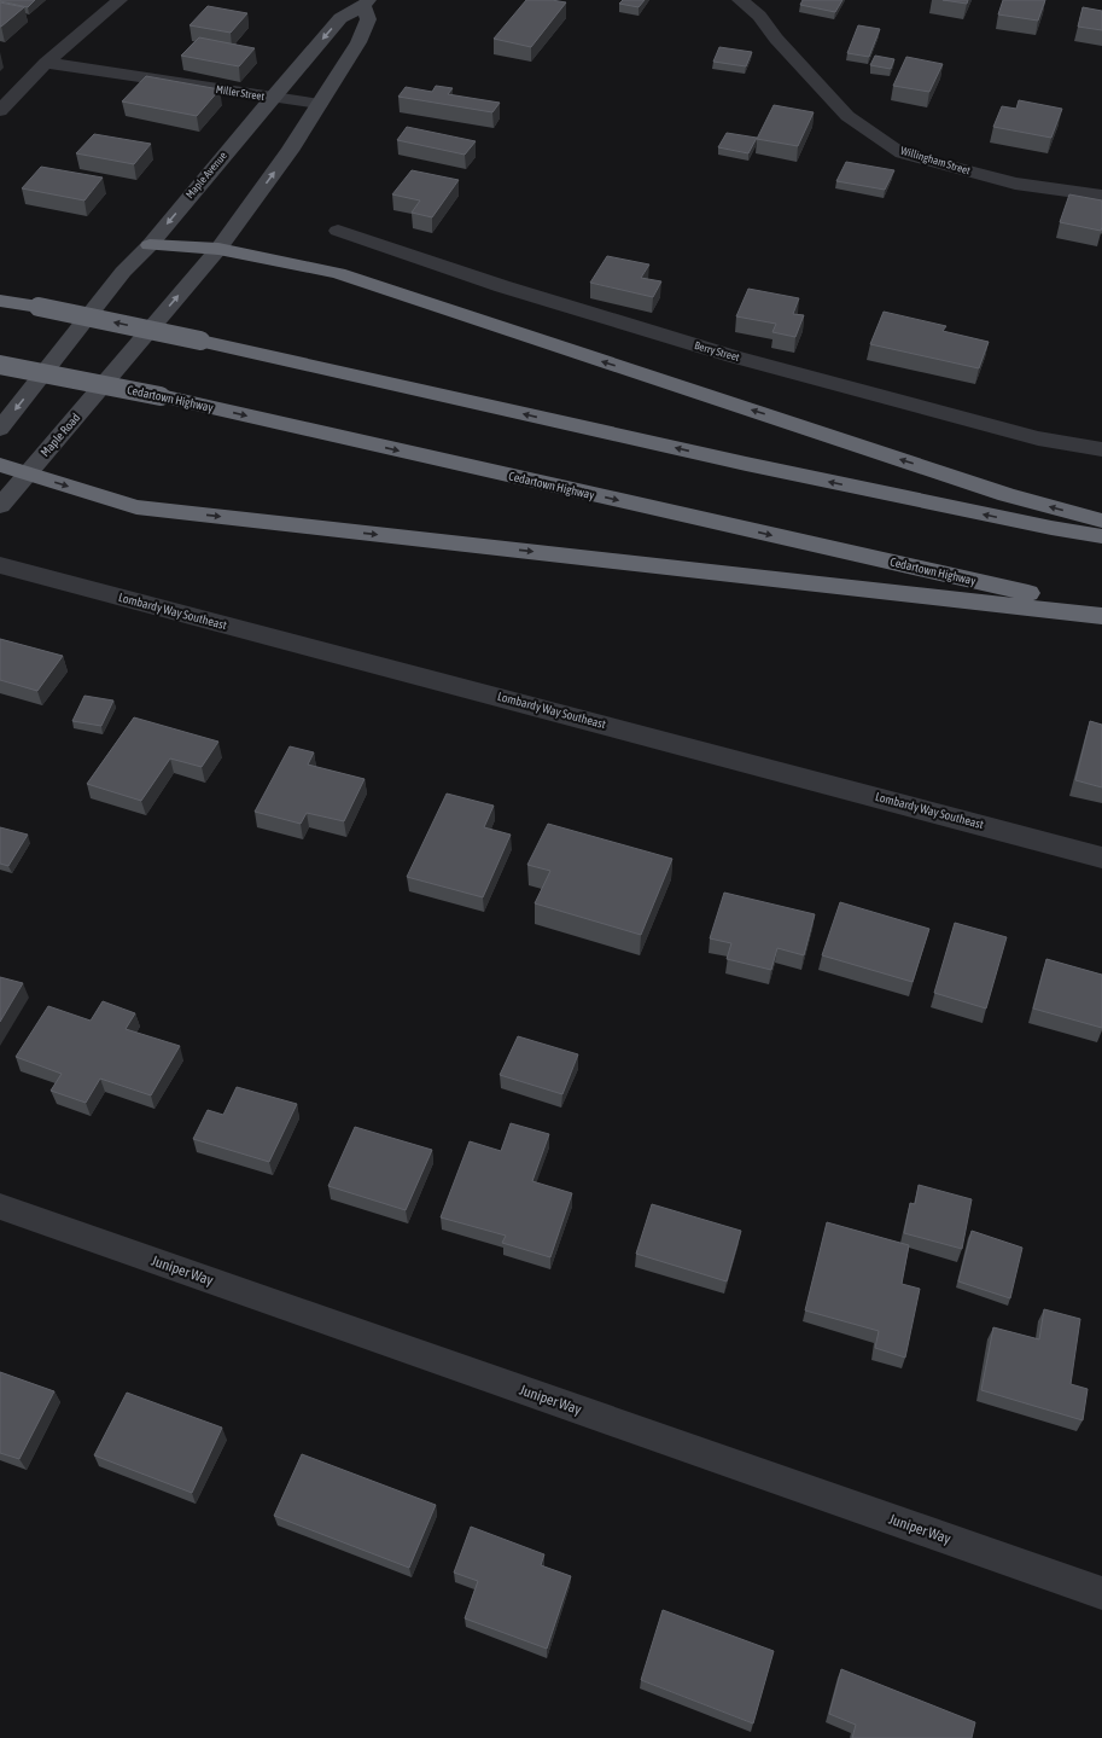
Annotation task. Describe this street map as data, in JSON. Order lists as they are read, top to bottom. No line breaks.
{"streets":{"highway":["Cedartown Highway"],"main road":["Maple Avenue","Maple Road"],"street":["Miller Street","Willingham Street","Berry Street","Lombardy Way Southeast","Juniper Way"]},"crossings":[["Miller Street","Maple Avenue"],["Maple Avenue","Maple Road"]]}
